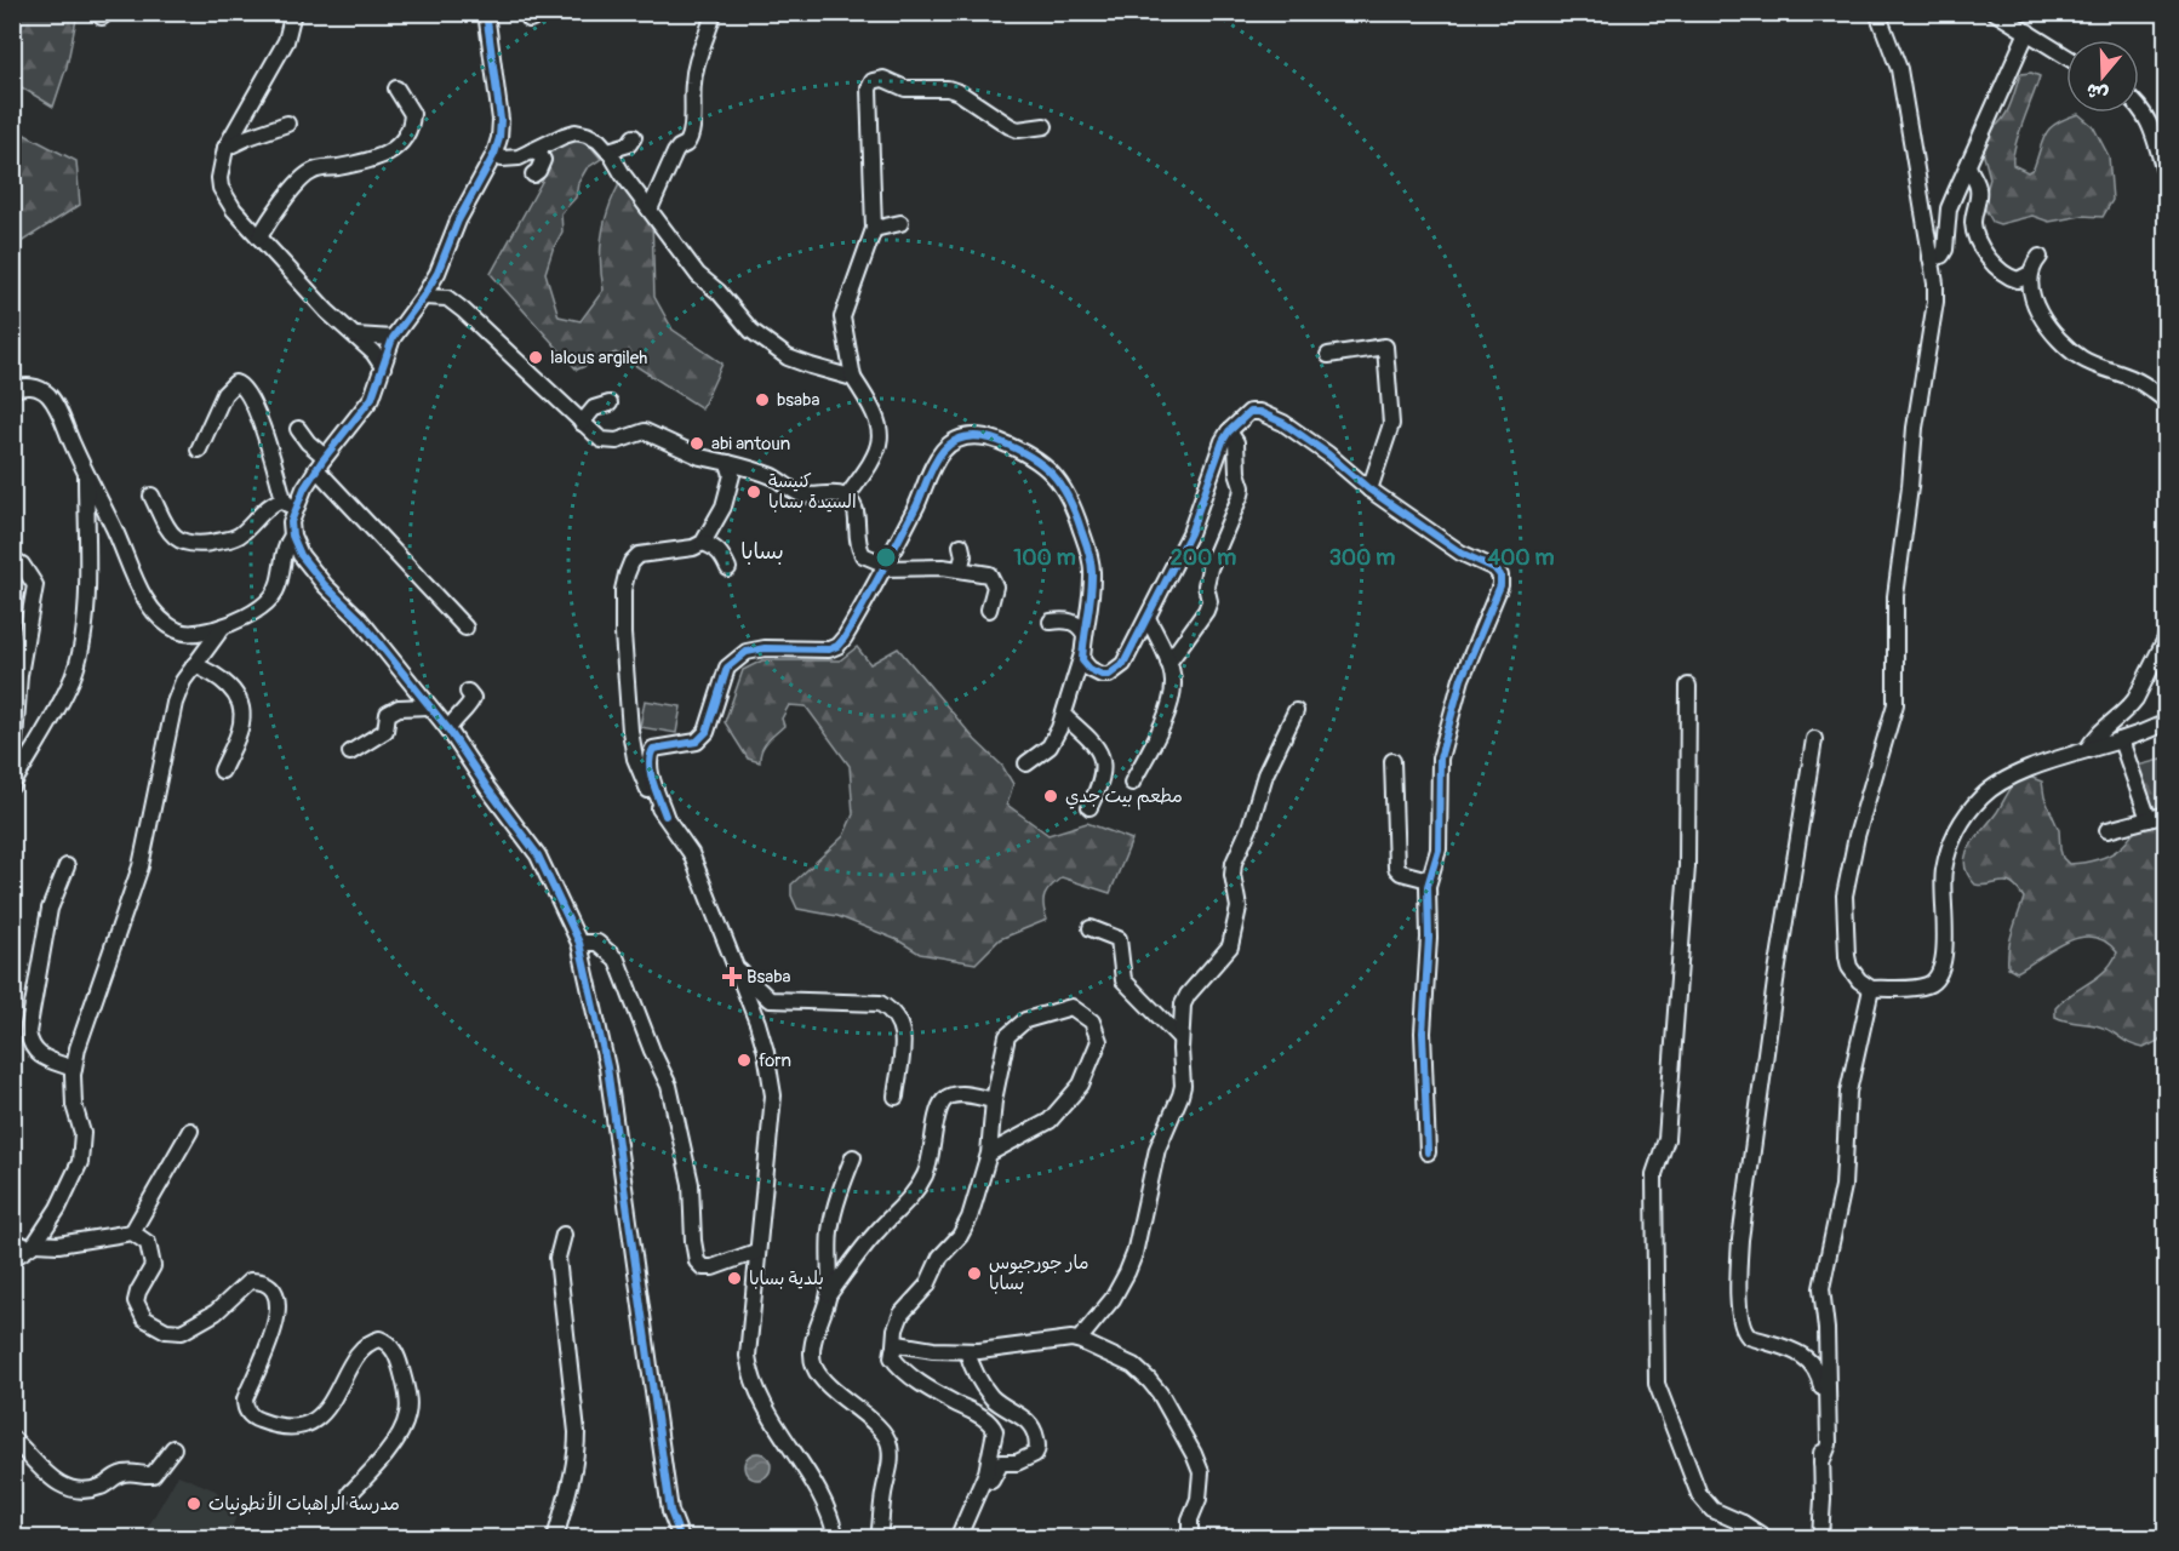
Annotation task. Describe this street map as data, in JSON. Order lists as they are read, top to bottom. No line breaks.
{"districts":["بسابا"],"places":{"other":["lalous argileh","bsaba","abi antoun","كنيسة السيدة بسابا","مطعم بيت جدي","forn","مار جورجيوس بسابا","بلدية بسابا","مدرسة الراهبات الأنطونيات"],"health":["Bsaba"]},"north":"bottom","rings":["100 m","200 m","300 m","400 m"]}
